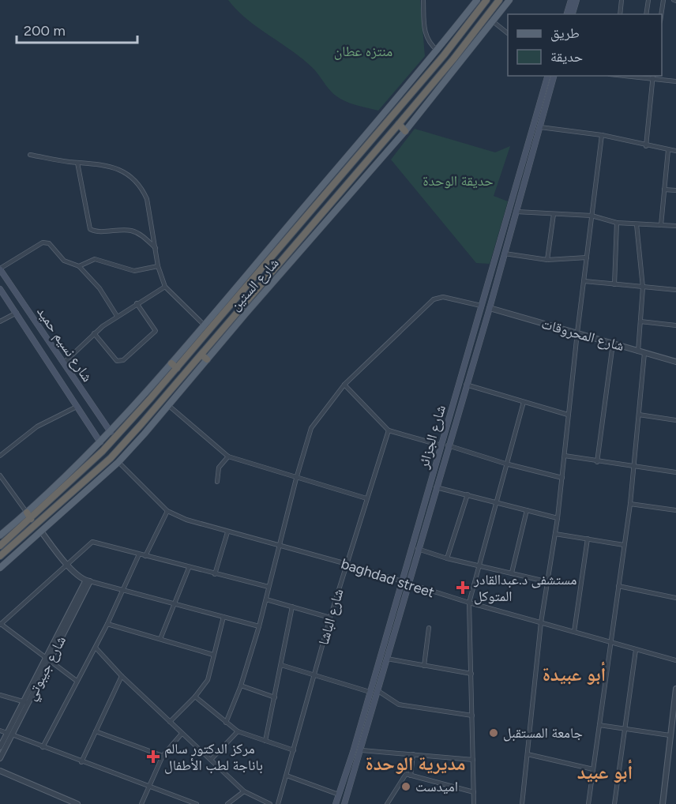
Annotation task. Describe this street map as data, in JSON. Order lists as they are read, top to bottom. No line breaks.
{"streets":{"highway":["شارع الستين"],"main road":["شارع نسيم حميد","شارع الجزائر"],"street":["شارع المحروقات","baghdad street","شارع الباشا","شارع جيبوتي"]},"crossings":[["شارع الستين","شارع نسيم حميد"],["شارع الستين","baghdad street"],["شارع المحروقات","شارع الجزائر"],["شارع الجزائر","baghdad street"],["baghdad street","شارع الباشا"]],"districts":["أبو عبيدة","مديرية الوحدة","أبو عبيد"],"parks":["منتزه عطان","حديقة الوحدة"],"places":{"health":["مستشفى د.عبدالقادر المتوكل","مركز الدكتور سالم باناجة لطب الأطفال"],"other":["جامعة المستقبل","اميدست"]},"legend":["طريق","حديقة"],"scale_bar":"200 m"}
